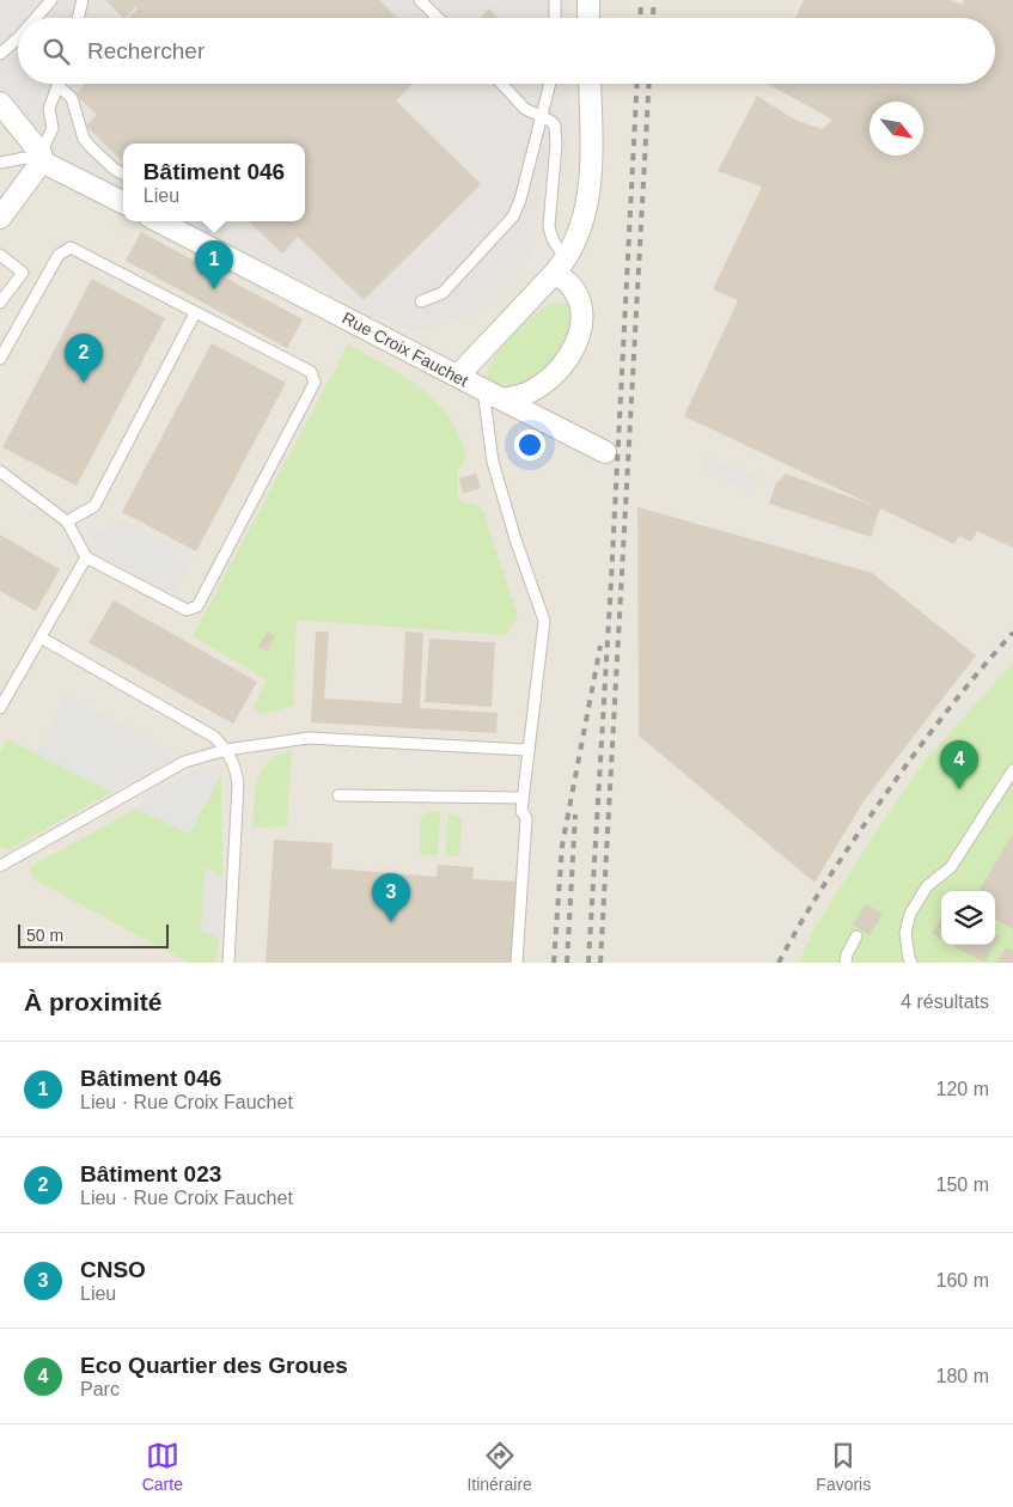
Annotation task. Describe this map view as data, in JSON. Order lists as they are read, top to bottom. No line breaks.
{"streets":{"street":["Rue Croix Fauchet"]},"scale_bar":"50 m","north":"bottom right","page":{"search":"Rechercher","popup":["Bâtiment 046","Lieu"],"pins":["1","2","4","3"],"scale":"50 m","heading":["À proximité","4 résultats"],"list":[{"mark":"1","name":"Bâtiment 046","note":"Lieu · Rue Croix Fauchet","value":"120 m"},{"mark":"2","name":"Bâtiment 023","note":"Lieu · Rue Croix Fauchet","value":"150 m"},{"mark":"3","name":"CNSO","note":"Lieu","value":"160 m"},{"mark":"4","name":"Eco Quartier des Groues","note":"Parc","value":"180 m"}],"nav":["Carte","Itinéraire","Favoris"]}}
